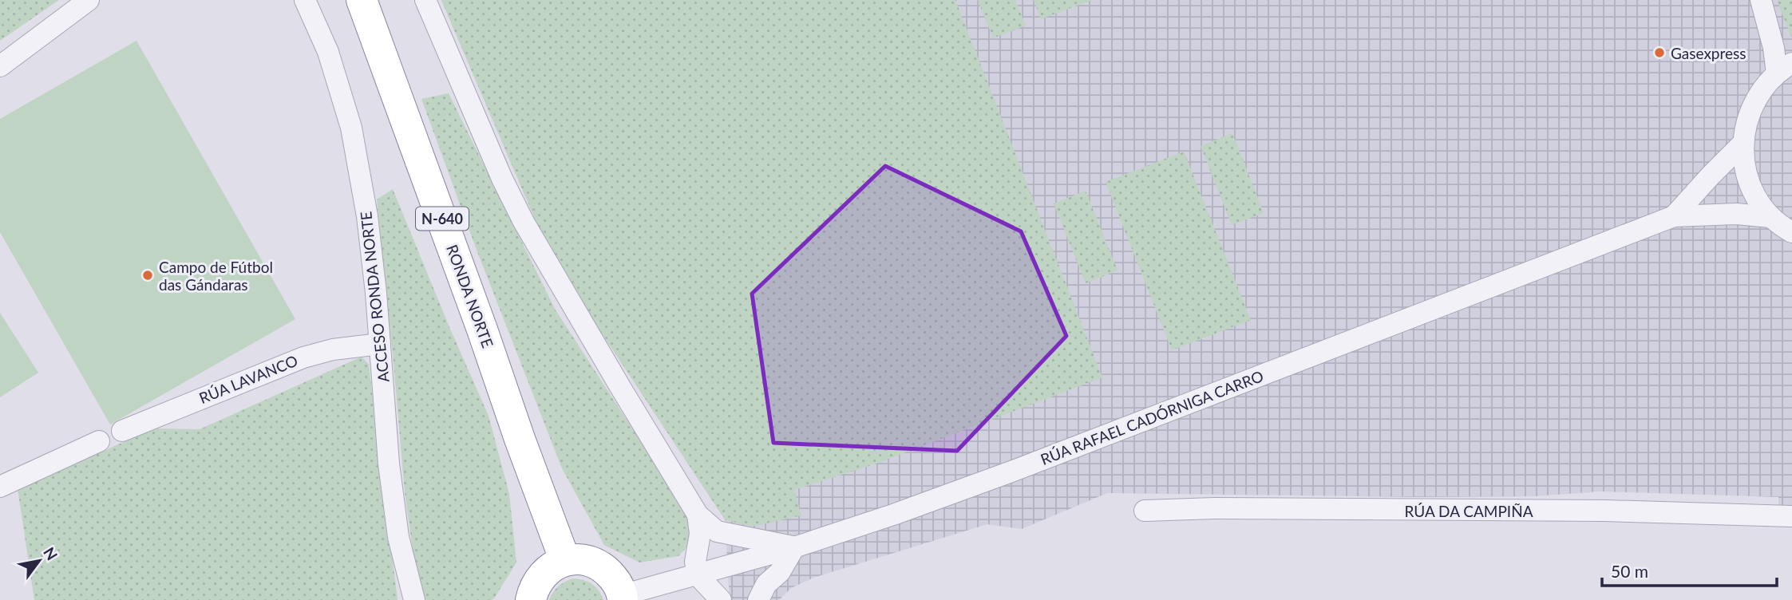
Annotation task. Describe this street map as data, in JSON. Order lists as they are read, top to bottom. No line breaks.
{"streets":{"highway":["N-640","RONDA NORTE"],"street":["ACCESO RONDA NORTE","RÚA LAVANCO","RÚA RAFAEL CADÓRNIGA CARRO","RÚA DA CAMPIÑA"]},"crossings":[["ACCESO RONDA NORTE","RÚA LAVANCO"]],"places":["Gasexpress","Campo de Fútbol das Gándaras"],"scale_bar":"50 m","north":"top right"}
